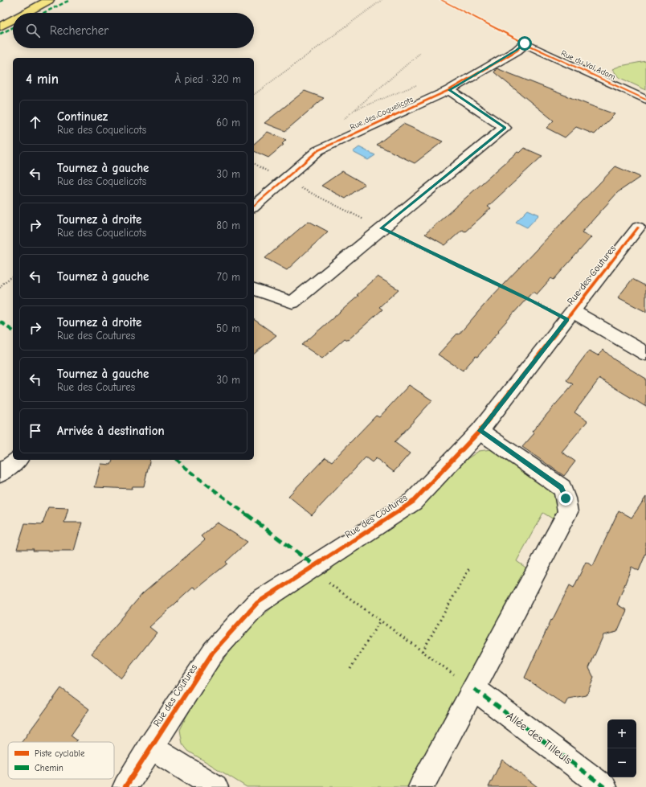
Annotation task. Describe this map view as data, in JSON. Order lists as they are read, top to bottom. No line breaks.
{"streets":{"street":["Rue du Val Adam","Rue des Coquelicots","Rue des Coutures","Allée des Tilleuls"]},"crossings":[["Rue du Val Adam","Rue des Coquelicots"]],"legend":["Piste cyclable","Chemin"],"page":{"search":"Rechercher","heading":["4 min","À pied · 320 m"],"list":[["Continuez","Rue des Coquelicots","60 m"],["Tournez à gauche","Rue des Coquelicots","30 m"],["Tournez à droite","Rue des Coquelicots","80 m"],["Tournez à gauche","70 m"],["Tournez à droite","Rue des Coutures","50 m"],["Tournez à gauche","Rue des Coutures","30 m"],"Arrivée à destination"],"map_buttons":["+","−"]}}
